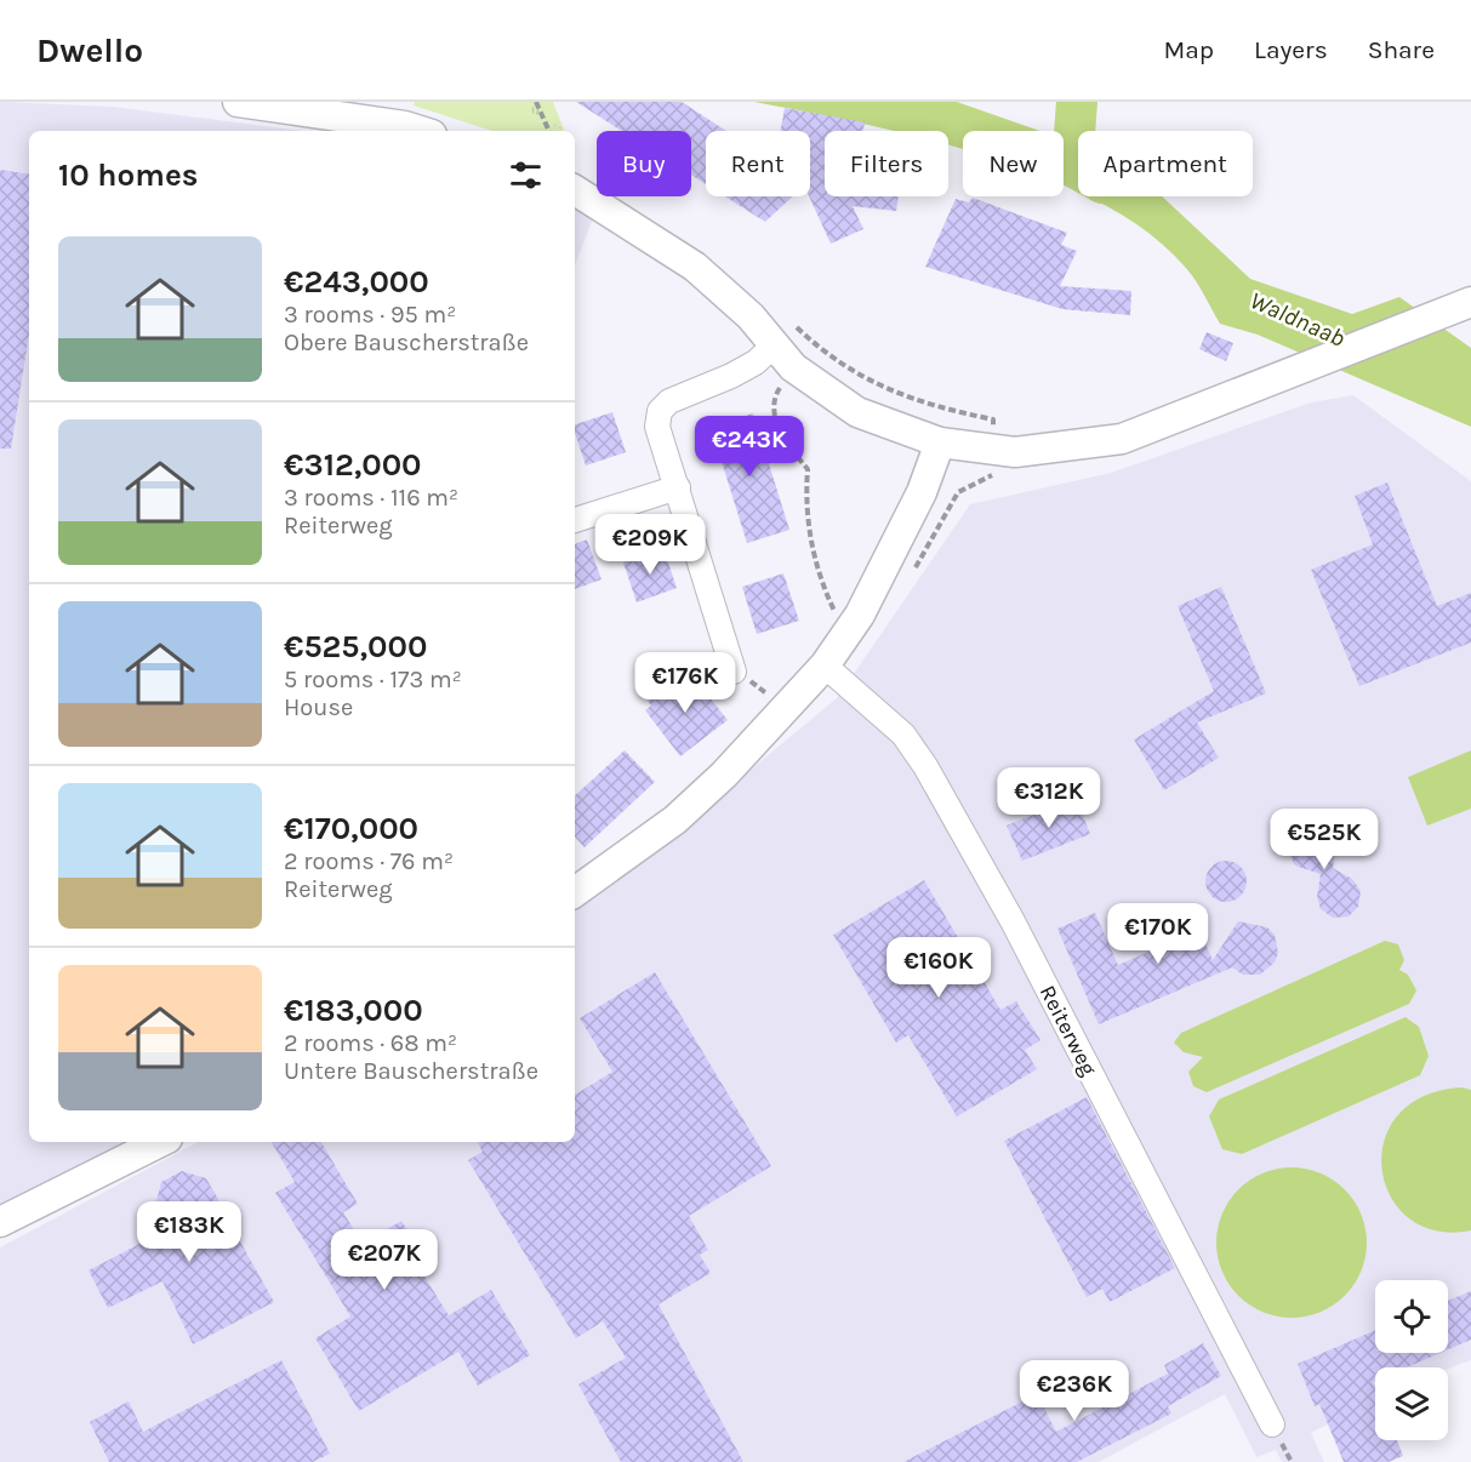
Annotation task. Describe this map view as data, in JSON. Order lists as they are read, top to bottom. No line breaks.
{"streets":{"street":["Reiterweg"]},"water":["Waldnaab"],"page":{"header":"Dwello","nav":["Map","Layers","Share"],"chip":["Buy","Rent","Filters","New","Apartment"],"heading":"10 homes","list":[{"name":"€243,000","note":"3 rooms · 95 m² · Obere Bauscherstraße"},{"name":"€312,000","note":"3 rooms · 116 m² · Reiterweg"},{"name":"€525,000","note":"5 rooms · 173 m² · House"},{"name":"€170,000","note":"2 rooms · 76 m² · Reiterweg"},{"name":"€183,000","note":"2 rooms · 68 m² · Untere Bauscherstraße"}],"price":["€243K","€209K","€176K","€312K","€525K","€170K","€160K","€183K","€207K","€236K"]}}
